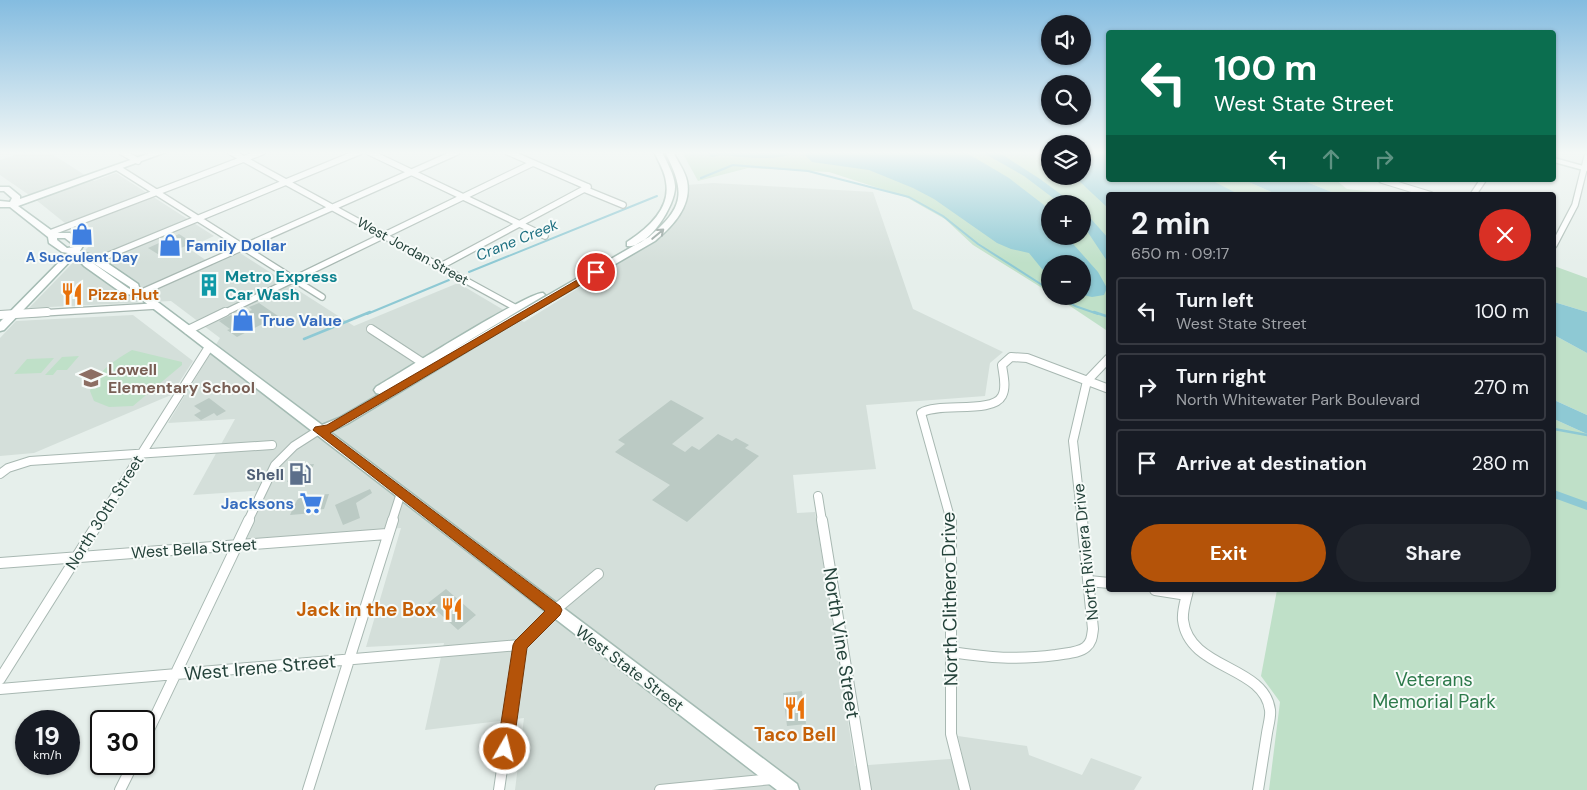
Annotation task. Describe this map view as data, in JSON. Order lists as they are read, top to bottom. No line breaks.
{"streets":{"street":["West Jordan Street","North 30th Street","West Bella Street","North Riviera Drive","North Clithero Drive","North Vine Street","West Irene Street","West State Street"]},"crossings":[["North 30th Street","West Bella Street"],["North 30th Street","West State Street"],["North Riviera Drive","North Clithero Drive"]],"water":["Crane Creek"],"parks":["Veterans Memorial Park"],"places":{"shop":["A Succulent Day","Family Dollar","True Value"],"building":["Metro Express Car Wash"],"restaurant":["Pizza Hut","Jack in the Box","Taco Bell"],"school or university":["Lowell Elementary School"],"fuel station":["Shell"],"supermarket":["Jacksons"]},"page":{"map_buttons":["+","−"],"turn":["100 m","West State Street"],"heading":["2 min","650 m · 09:17"],"list":[{"name":"Turn left","note":"West State Street","value":"100 m"},{"name":"Turn right","note":"North Whitewater Park Boulevard","value":"270 m"},{"name":"Arrive at destination","value":"280 m"}],"buttons":["Exit","Share"],"speed":"19 km/h","limit":"30"}}
